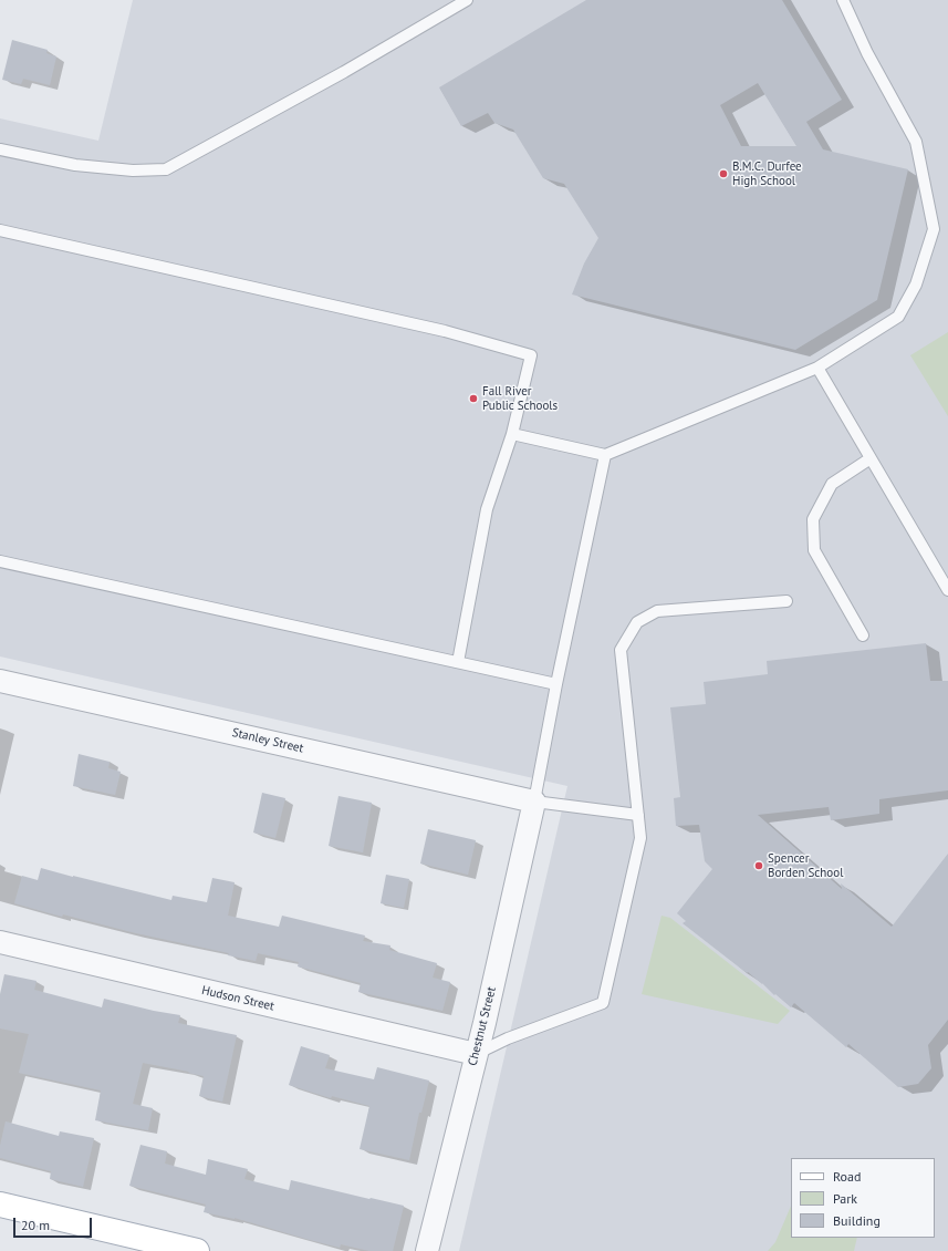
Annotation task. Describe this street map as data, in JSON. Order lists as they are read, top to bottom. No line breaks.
{"streets":{"street":["Stanley Street","Hudson Street","Chestnut Street"]},"crossings":[["Stanley Street","Chestnut Street"],["Hudson Street","Chestnut Street"]],"places":["B.M.C. Durfee High School","Fall River Public Schools","Spencer Borden School"],"legend":["Road","Park","Building"],"scale_bar":"20 m"}
